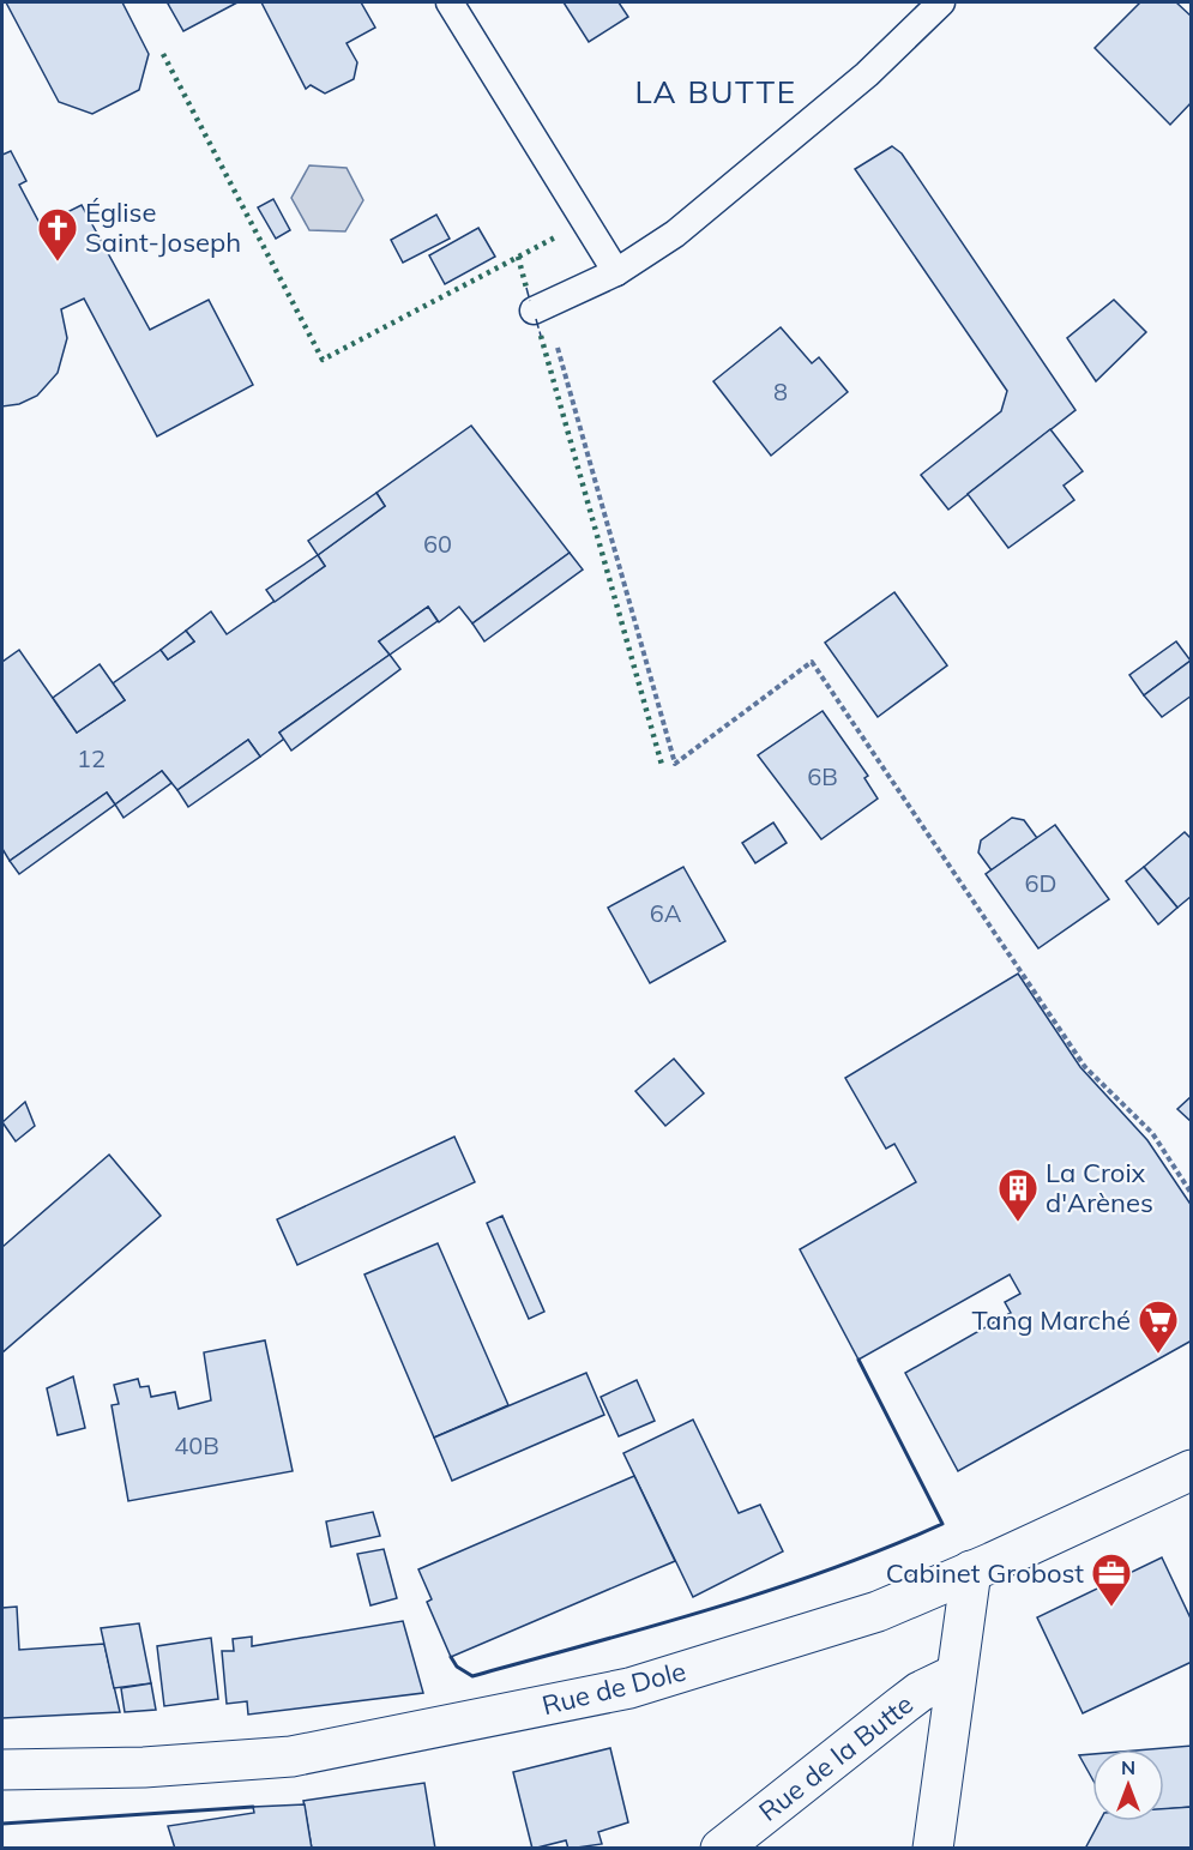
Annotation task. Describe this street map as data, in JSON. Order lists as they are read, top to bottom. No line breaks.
{"streets":{"main road":["Rue de Dole","Rue de la Butte"]},"districts":["LA BUTTE"],"places":{"church":["Église Saint-Joseph"],"building":["La Croix d'Arènes"],"supermarket":["Tang Marché"],"office":["Cabinet Grobost"]},"house_numbers":["8","60","12","6B","6D","6A","40B"],"north":"top"}
